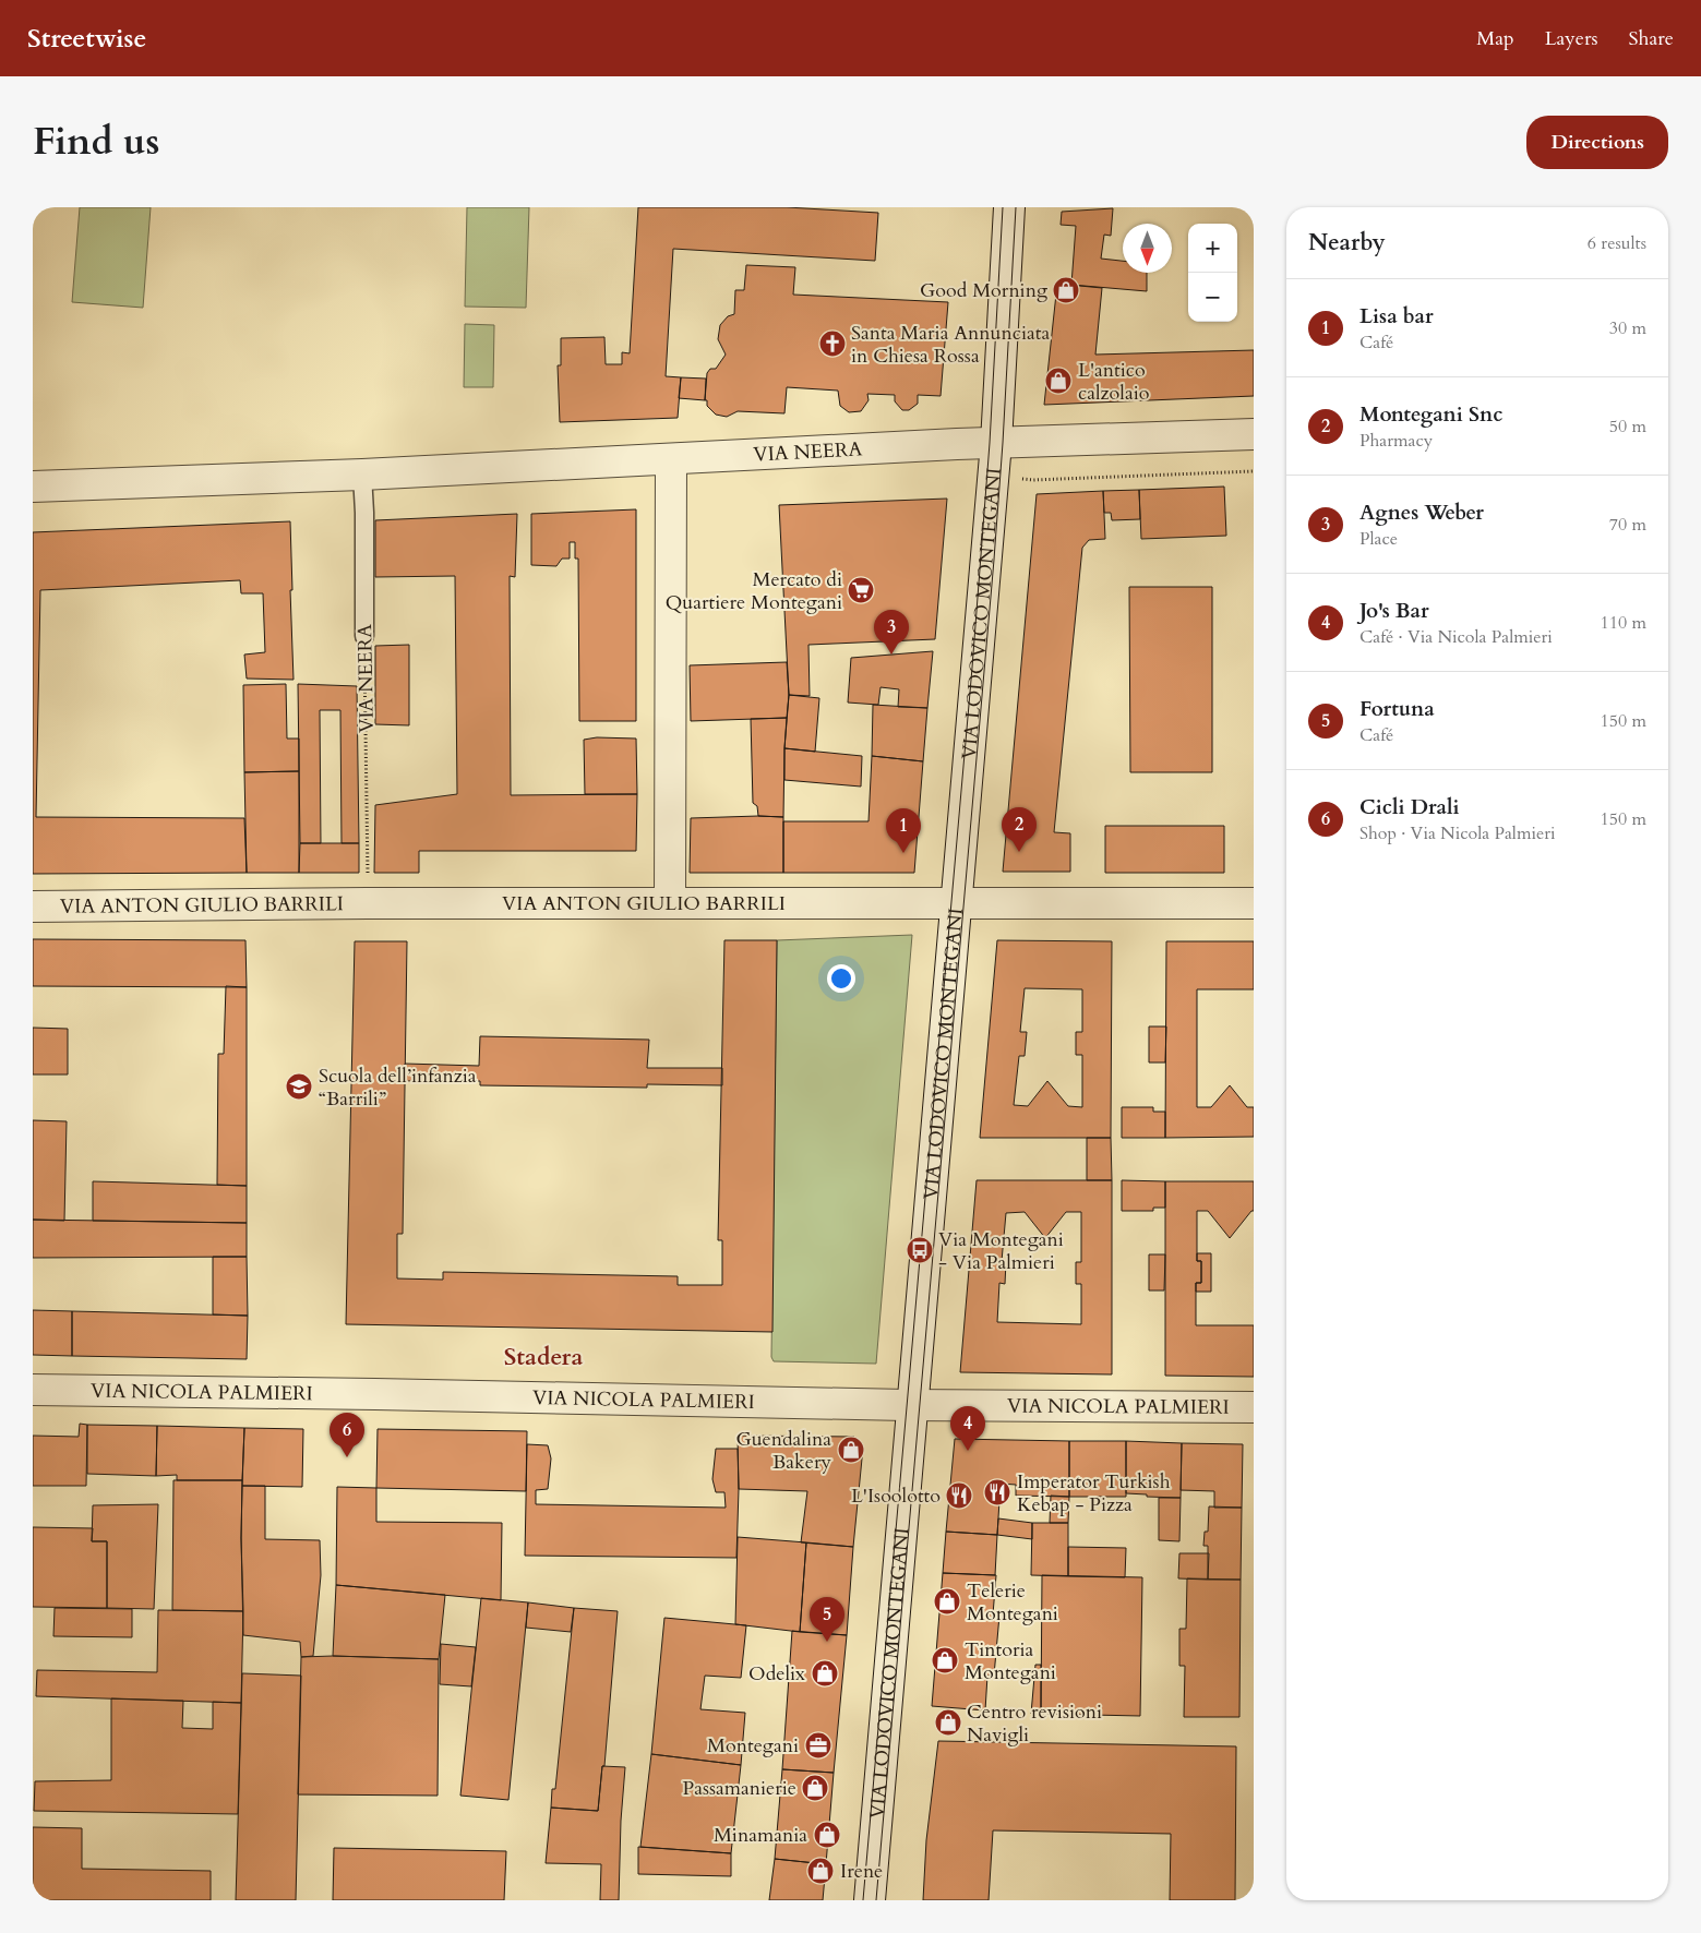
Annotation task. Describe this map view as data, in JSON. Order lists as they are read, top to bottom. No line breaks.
{"streets":{"street":["VIA NEERA","VIA LODOVICO MONTEGANI","VIA ANTON GIULIO BARRILI","VIA NICOLA PALMIERI"]},"crossings":[["VIA NEERA","VIA LODOVICO MONTEGANI"],["VIA LODOVICO MONTEGANI","VIA ANTON GIULIO BARRILI"],["VIA LODOVICO MONTEGANI","VIA NICOLA PALMIERI"]],"districts":["Stadera"],"places":{"shop":["Good Morning","L'antico calzolaio","Guendalina Bakery","Telerie Montegani","Tintoria Montegani","Odelix","Centro revisioni Navigli","Passamanierie","Minamania","Irene"],"church":["Santa Maria Annunciata in Chiesa Rossa"],"supermarket":["Mercato di Quartiere Montegani"],"school or university":["Scuola dell’infanzia “Barrili”"],"bus stop":["Via Montegani - Via Palmieri"],"restaurant":["Imperator Turkish Kebap - Pizza","L'Isoolotto"],"office":["Montegani"]},"north":"bottom","page":{"header":"Streetwise","nav":["Map","Layers","Share"],"title":"Find us","buttons":"Directions","heading":["Nearby","6 results"],"map_buttons":["+","−"],"list":[{"mark":"1","name":"Lisa bar","note":"Café","value":"30 m"},{"mark":"2","name":"Montegani Snc","note":"Pharmacy","value":"50 m"},{"mark":"3","name":"Agnes Weber","note":"Place","value":"70 m"},{"mark":"4","name":"Jo's Bar","note":"Café · Via Nicola Palmieri","value":"110 m"},{"mark":"5","name":"Fortuna","note":"Café","value":"150 m"},{"mark":"6","name":"Cicli Drali","note":"Shop · Via Nicola Palmieri","value":"150 m"}],"pins":["3","2","1","4","6","5"]}}
